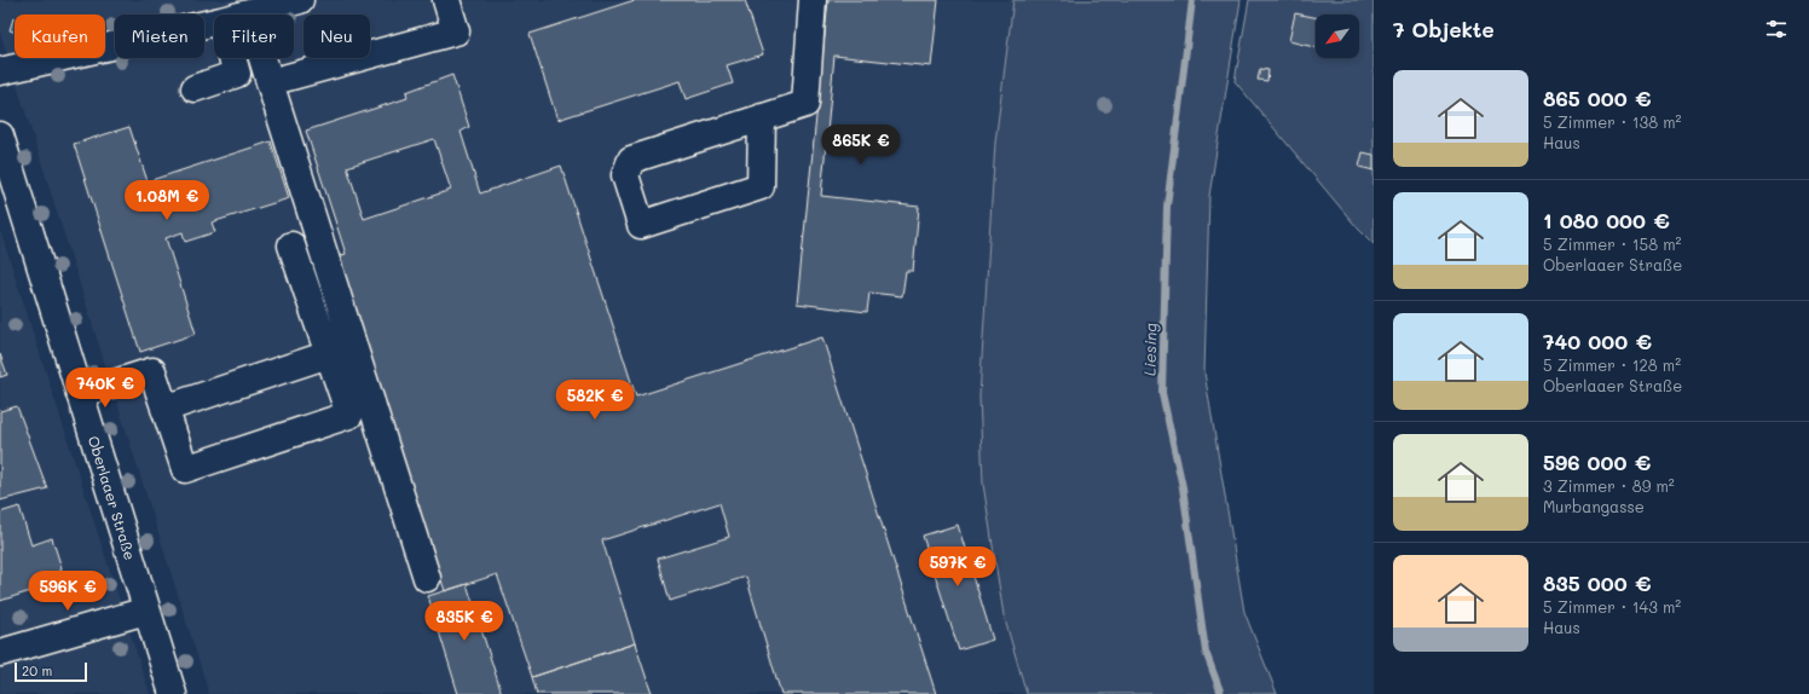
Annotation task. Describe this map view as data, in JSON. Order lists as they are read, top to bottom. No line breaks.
{"streets":{"main road":["Oberlaaer Straße"]},"water":["Liesing"],"scale_bar":"20 m","north":"bottom left","page":{"heading":"7 Objekte","chip":["Kaufen","Mieten","Filter","Neu"],"list":[{"name":"865 000 €","note":"5 Zimmer · 138 m² · Haus"},{"name":"1 080 000 €","note":"5 Zimmer · 158 m² · Oberlaaer Straße"},{"name":"740 000 €","note":"5 Zimmer · 128 m² · Oberlaaer Straße"},{"name":"596 000 €","note":"3 Zimmer · 89 m² · Murbangasse"},{"name":"835 000 €","note":"5 Zimmer · 143 m² · Haus"}],"price":["865K €","1.08M €","740K €","582K €","597K €","596K €","835K €"],"scale":"20 m"}}
